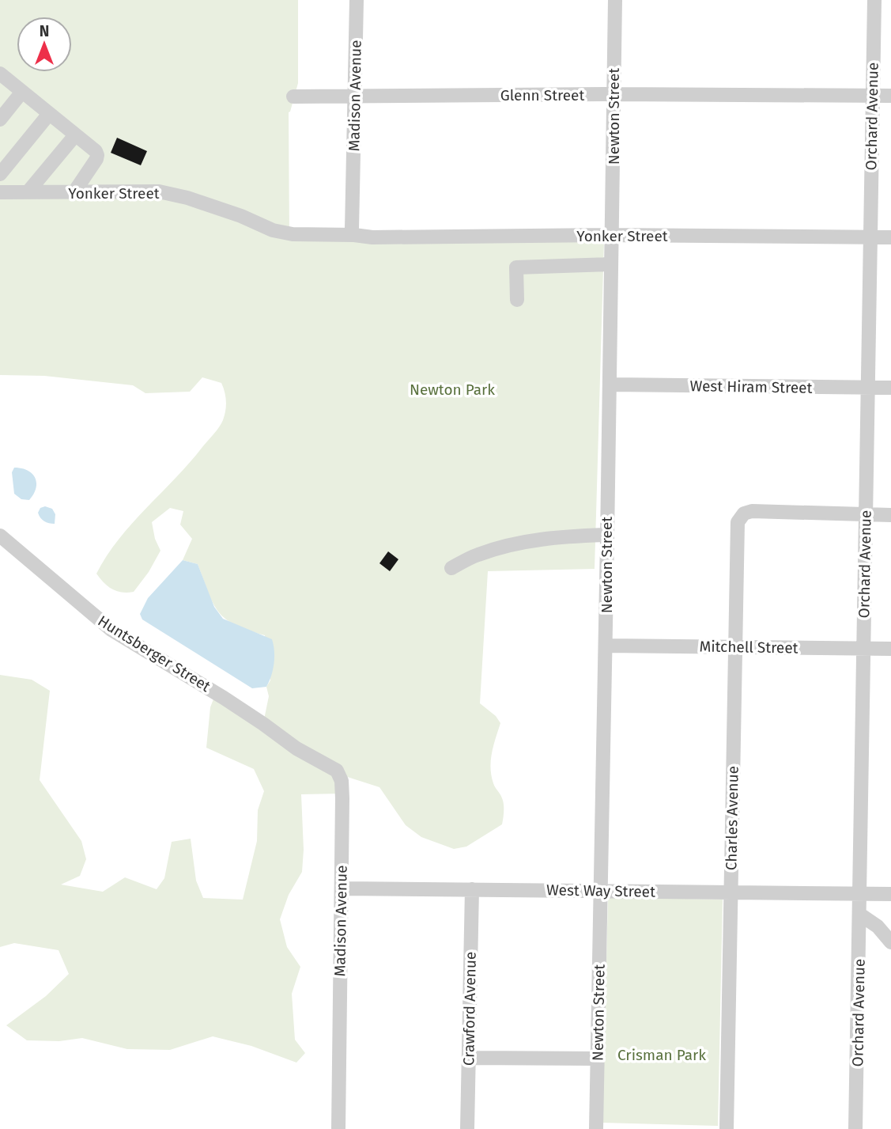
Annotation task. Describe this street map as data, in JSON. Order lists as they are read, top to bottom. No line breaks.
{"streets":{"street":["Glenn Street","Madison Avenue","Newton Street","Orchard Avenue","Yonker Street","West Hiram Street","Mitchell Street","Huntsberger Street","Charles Avenue","West Way Street","Crawford Avenue"]},"crossings":[["Glenn Street","Madison Avenue"],["Glenn Street","Newton Street"],["Glenn Street","Orchard Avenue"],["Madison Avenue","Yonker Street"],["Madison Avenue","Huntsberger Street"],["Madison Avenue","West Way Street"],["Newton Street","Yonker Street"],["Newton Street","West Hiram Street"],["Newton Street","Mitchell Street"],["Newton Street","West Way Street"],["Orchard Avenue","Yonker Street"],["Orchard Avenue","West Hiram Street"],["Orchard Avenue","Mitchell Street"],["Orchard Avenue","Charles Avenue"],["Orchard Avenue","West Way Street"],["Mitchell Street","Charles Avenue"],["Charles Avenue","West Way Street"],["West Way Street","Crawford Avenue"]],"parks":["Newton Park","Crisman Park"],"north":"top"}
